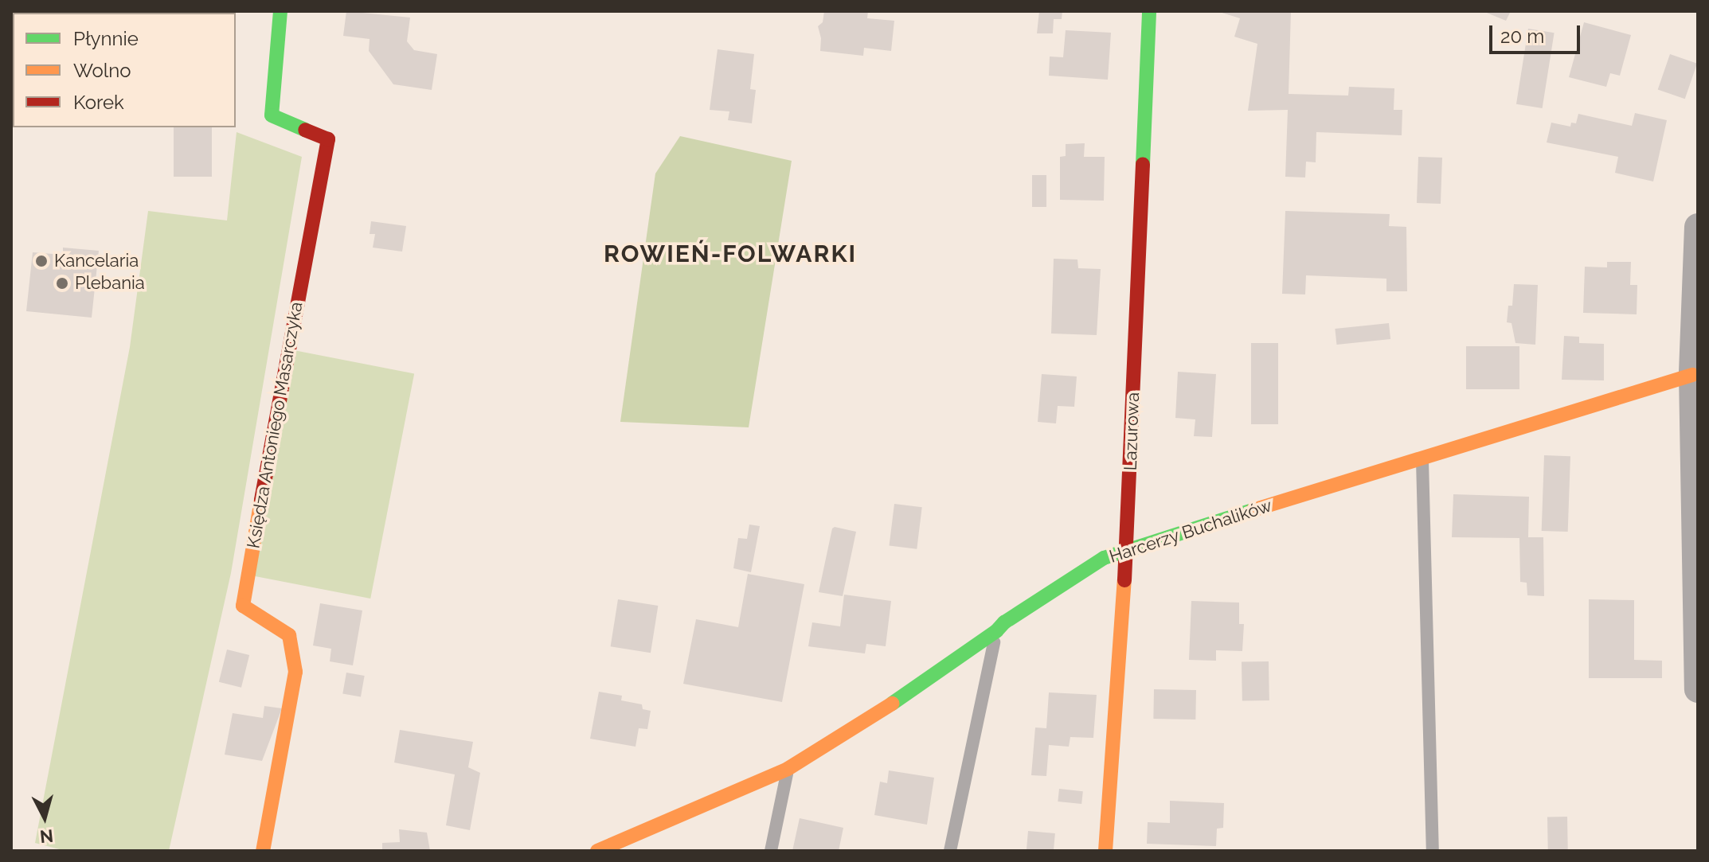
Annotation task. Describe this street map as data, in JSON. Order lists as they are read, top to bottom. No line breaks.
{"streets":{"street":["Księdza Antoniego Masarczyka","Lazurowa","Harcerzy Buchalików"]},"crossings":[["Lazurowa","Harcerzy Buchalików"]],"districts":["ROWIEŃ-FOLWARKI"],"places":["Kancelaria","Plebania"],"legend":["Płynnie","Wolno","Korek"],"scale_bar":"20 m","north":"bottom"}
